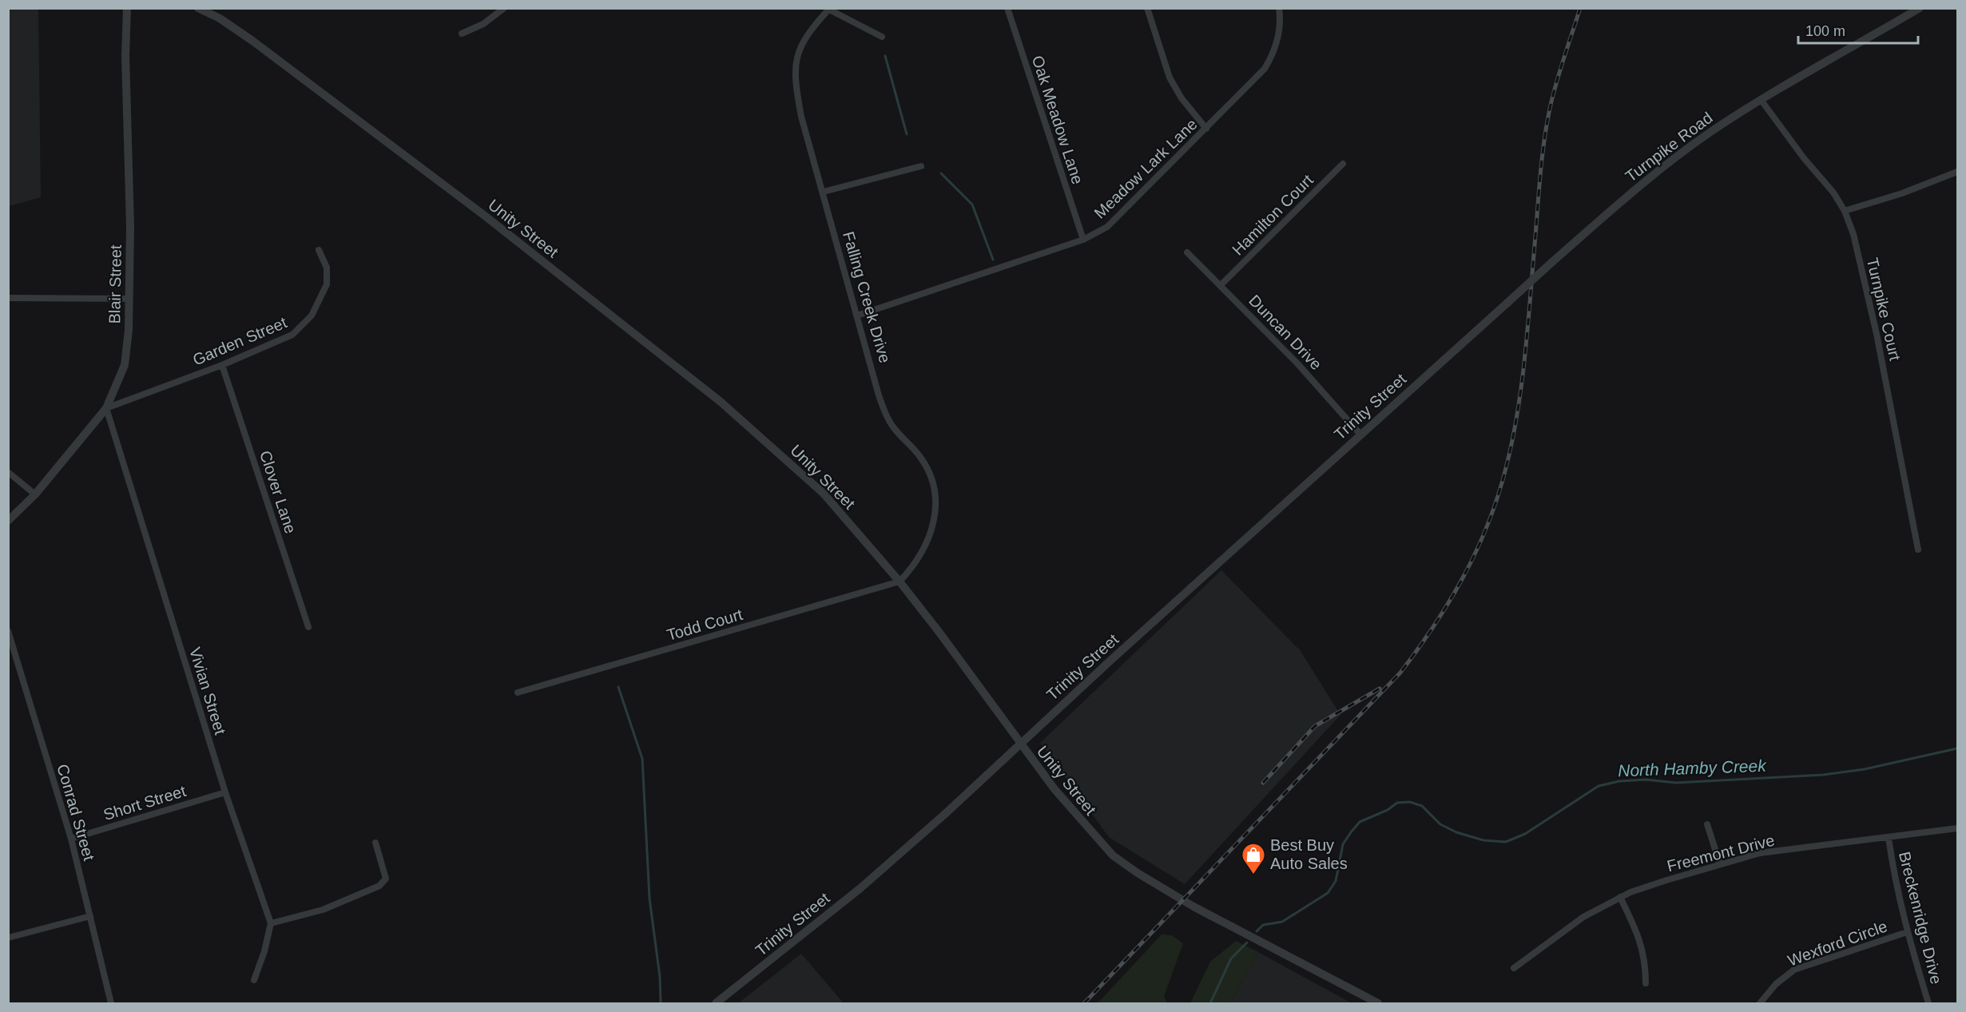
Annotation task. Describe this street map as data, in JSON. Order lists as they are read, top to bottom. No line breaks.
{"streets":{"street":["Oak Meadow Lane","Turnpike Road","Meadow Lark Lane","Hamilton Court","Unity Street","Blair Street","Falling Creek Drive","Turnpike Court","Duncan Drive","Garden Street","Trinity Street","Clover Lane","Todd Court","Vivian Street","Short Street","Conrad Street","Freemont Drive","Breckenridge Drive","Wexford Circle"]},"crossings":[["Oak Meadow Lane","Meadow Lark Lane"],["Turnpike Road","Turnpike Court"],["Turnpike Road","Trinity Street"],["Meadow Lark Lane","Falling Creek Drive"],["Hamilton Court","Duncan Drive"],["Unity Street","Falling Creek Drive"],["Unity Street","Trinity Street"],["Unity Street","Todd Court"],["Blair Street","Garden Street"],["Blair Street","Vivian Street"],["Falling Creek Drive","Todd Court"],["Duncan Drive","Trinity Street"],["Garden Street","Clover Lane"],["Garden Street","Vivian Street"],["Vivian Street","Short Street"],["Short Street","Conrad Street"],["Freemont Drive","Breckenridge Drive"],["Breckenridge Drive","Wexford Circle"]],"water":["North Hamby Creek"],"places":{"shop":["Best Buy Auto Sales"]},"scale_bar":"100 m"}
